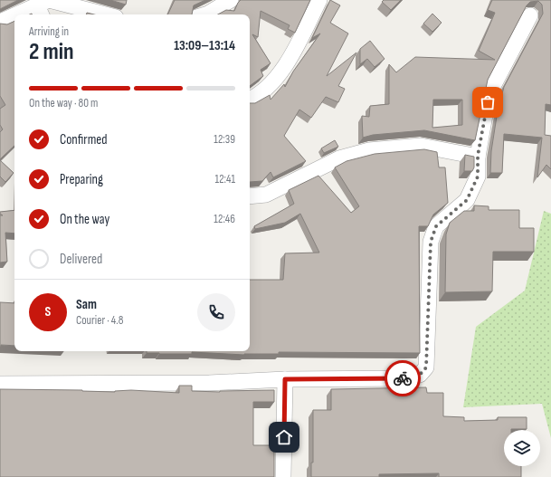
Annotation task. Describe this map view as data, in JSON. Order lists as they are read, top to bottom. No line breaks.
{"page":{"heading":["2 min","Arriving in","13:09–13:14"],"panel":["Sam","Courier · 4.8"],"bar":"On the way · 80 m","list":[["Confirmed","12:39"],["Preparing","12:41"],["On the way","12:46"],"Delivered"],"round":"S"}}
